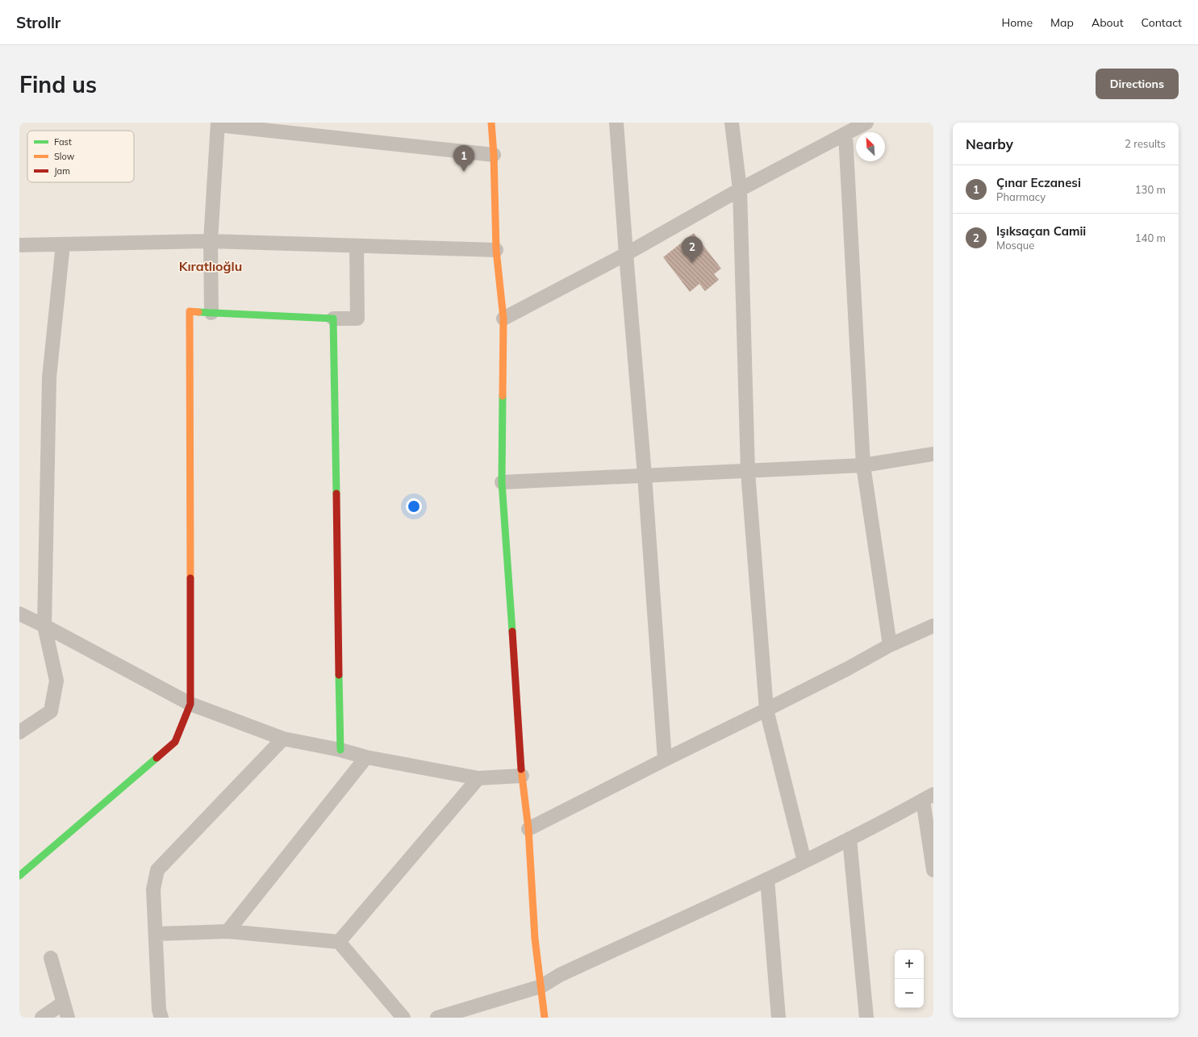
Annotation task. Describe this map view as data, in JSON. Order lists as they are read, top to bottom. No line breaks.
{"districts":["Kıratlıoğlu"],"legend":["Fast","Slow","Jam"],"north":"top left","page":{"header":"Strollr","nav":["Home","Map","About","Contact"],"buttons":"Directions","title":"Find us","heading":["Nearby","2 results"],"pins":["1","2"],"list":[{"mark":"1","name":"Çınar Eczanesi","note":"Pharmacy","value":"130 m"},{"mark":"2","name":"Işıksaçan Camii","note":"Mosque","value":"140 m"}],"map_buttons":["+","−"]}}
